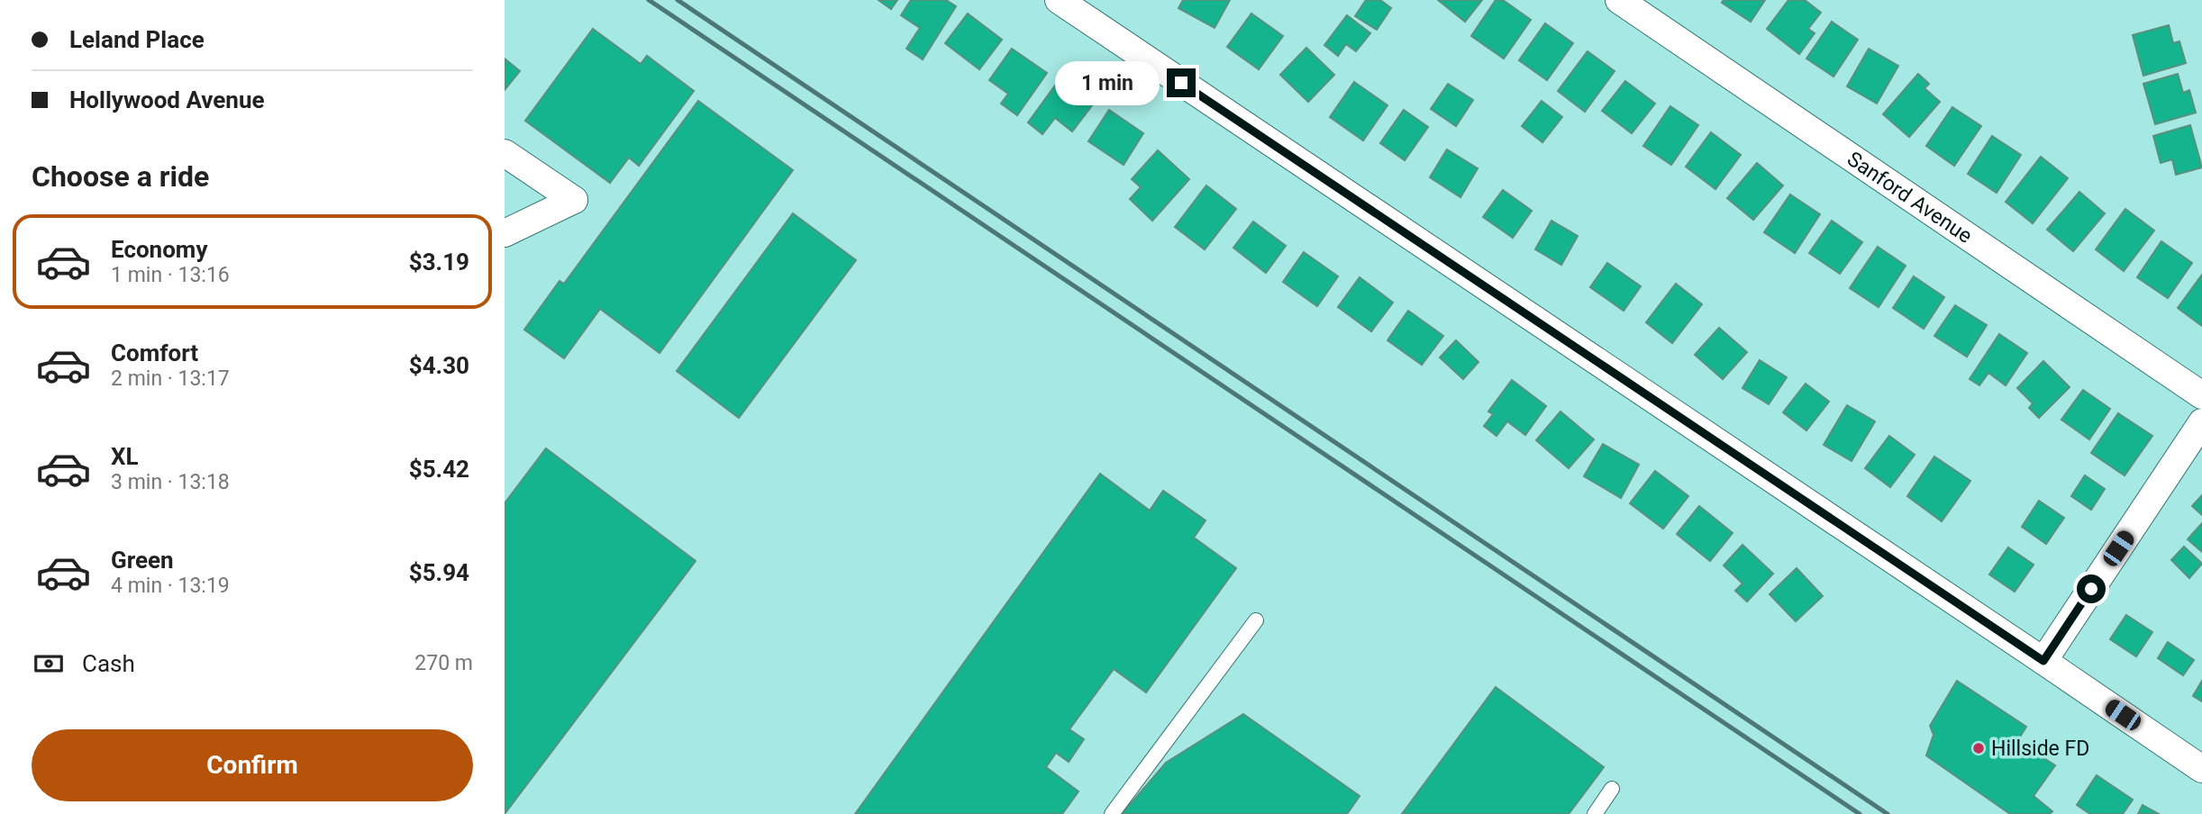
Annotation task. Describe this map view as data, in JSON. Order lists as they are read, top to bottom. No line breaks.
{"streets":{"street":["Sanford Avenue"]},"places":["Hillside FD"],"page":{"banner":["Leland Place","Hollywood Avenue"],"bubble":"1 min","heading":"Choose a ride","list":[{"name":"Economy","note":"1 min · 13:16","value":"$3.19"},{"name":"Comfort","note":"2 min · 13:17","value":"$4.30"},{"name":"XL","note":"3 min · 13:18","value":"$5.42"},{"name":"Green","note":"4 min · 13:19","value":"$5.94"}],"pay":["Cash","270 m"],"buttons":"Confirm"}}
